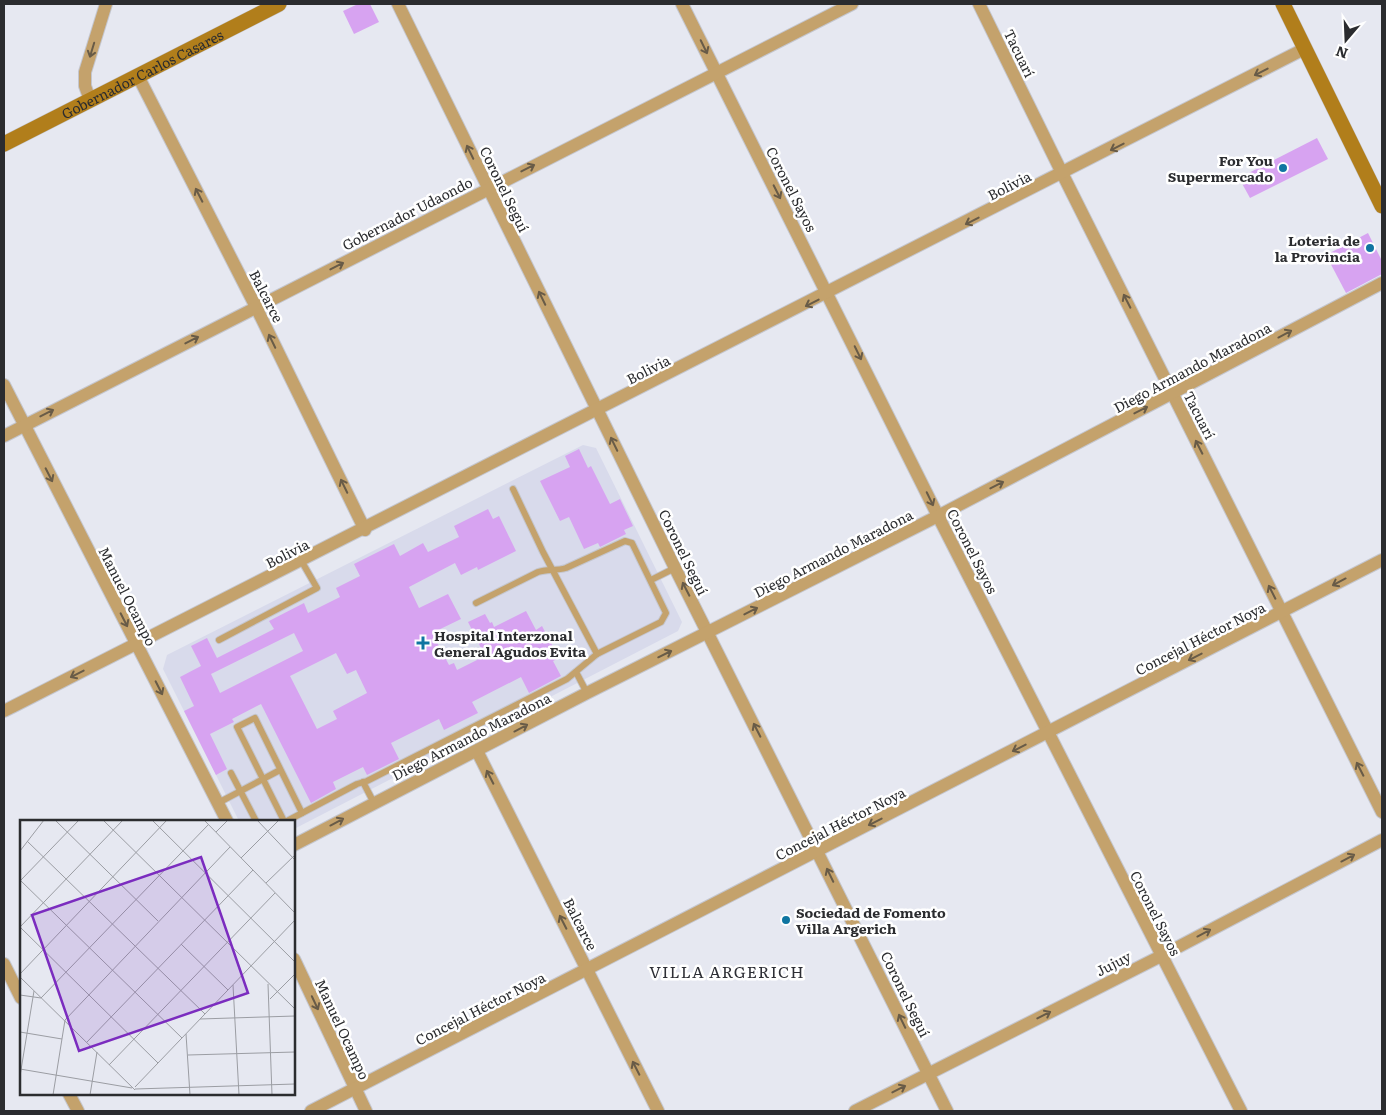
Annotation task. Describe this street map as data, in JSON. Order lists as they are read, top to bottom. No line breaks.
{"streets":{"street":["Tacuarí","Gobernador Carlos Casares","Bolivia","Coronel Seguí","Coronel Sayos","Gobernador Udaondo","Balcarce","Diego Armando Maradona","Manuel Ocampo","Concejal Héctor Noya","Jujuy"]},"crossings":[["Tacuarí","Bolivia"],["Tacuarí","Diego Armando Maradona"],["Tacuarí","Concejal Héctor Noya"],["Gobernador Carlos Casares","Balcarce"],["Bolivia","Coronel Seguí"],["Bolivia","Coronel Sayos"],["Bolivia","Balcarce"],["Bolivia","Manuel Ocampo"],["Coronel Seguí","Gobernador Udaondo"],["Coronel Seguí","Diego Armando Maradona"],["Coronel Seguí","Concejal Héctor Noya"],["Coronel Seguí","Jujuy"],["Coronel Sayos","Gobernador Udaondo"],["Coronel Sayos","Diego Armando Maradona"],["Coronel Sayos","Concejal Héctor Noya"],["Coronel Sayos","Jujuy"],["Gobernador Udaondo","Balcarce"],["Gobernador Udaondo","Manuel Ocampo"],["Balcarce","Diego Armando Maradona"],["Balcarce","Concejal Héctor Noya"],["Manuel Ocampo","Concejal Héctor Noya"]],"one_way":["Tacuarí","Bolivia","Coronel Seguí","Coronel Sayos","Gobernador Udaondo","Balcarce","Diego Armando Maradona","Manuel Ocampo","Concejal Héctor Noya","Jujuy"],"districts":["VILLA ARGERICH"],"places":{"other":["For You Supermercado","Loteria de la Provincia","Sociedad de Fomento Villa Argerich"],"health":["Hospital Interzonal General Agudos Evita"]},"north":"bottom"}
